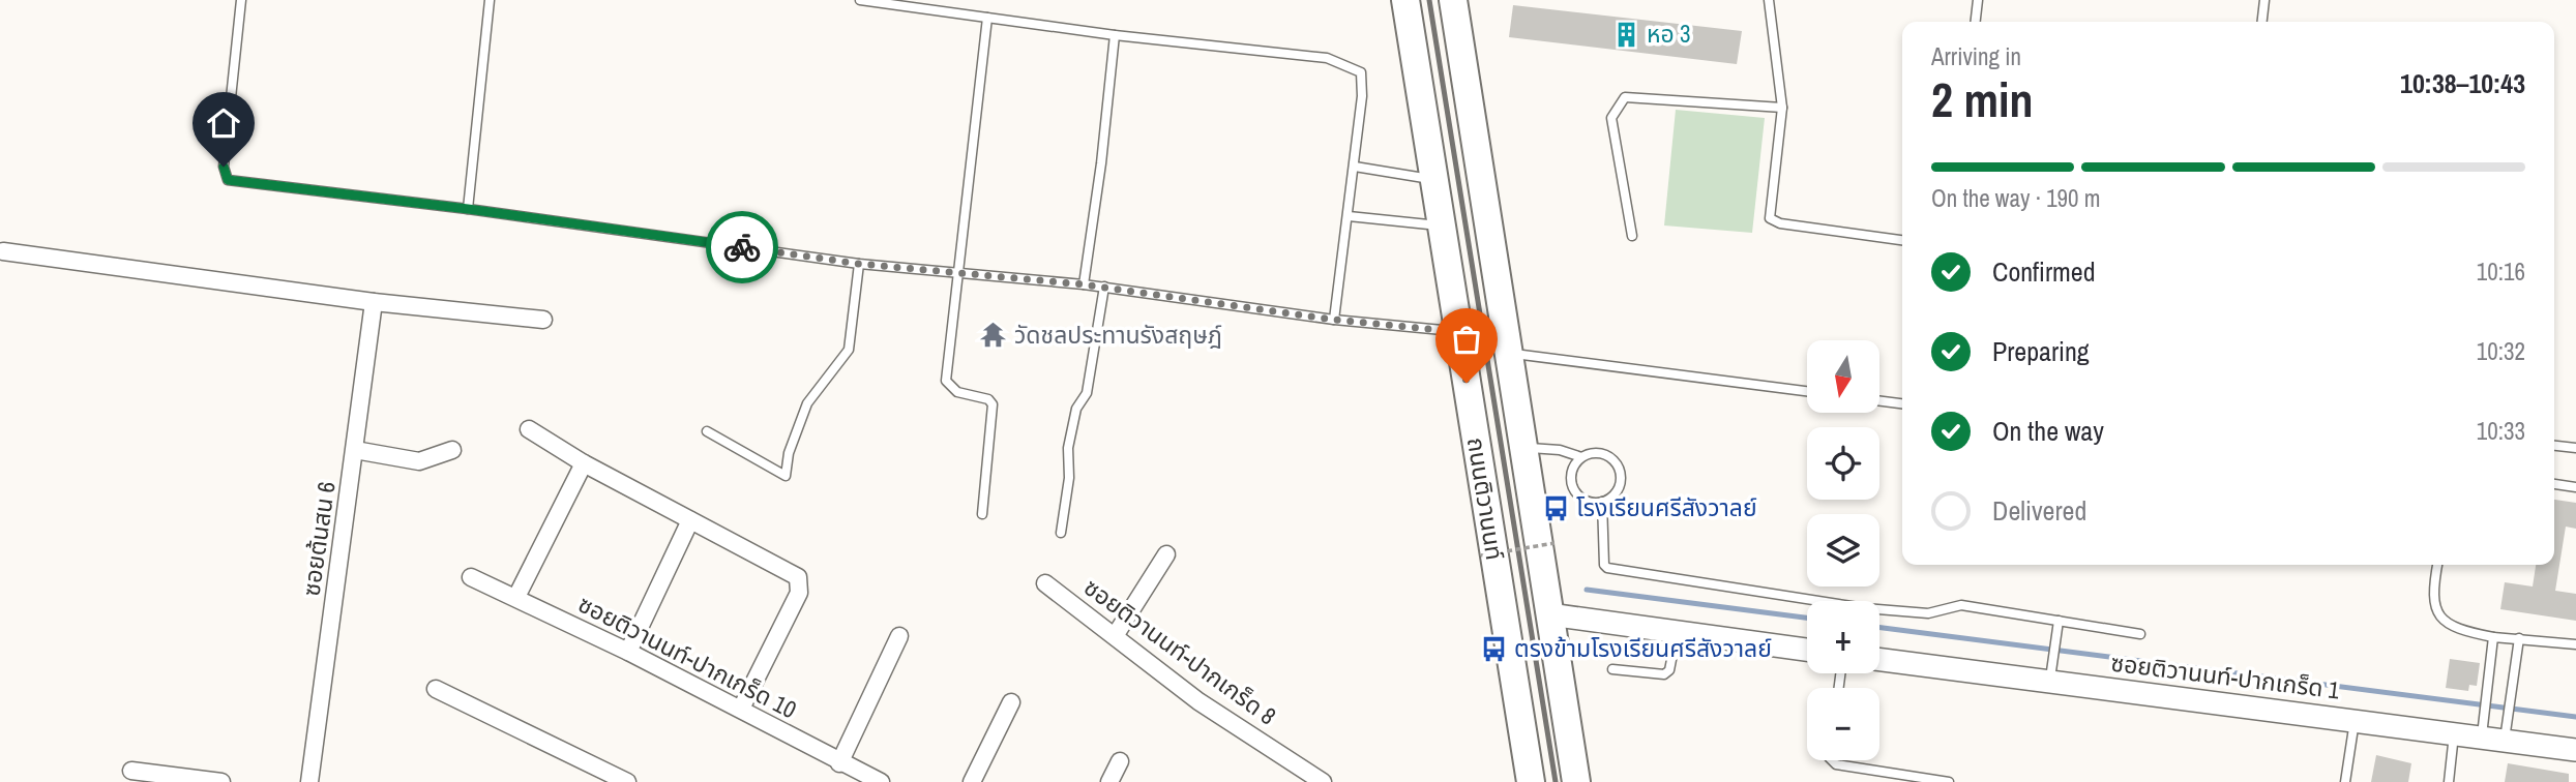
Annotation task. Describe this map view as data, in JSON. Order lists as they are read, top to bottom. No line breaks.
{"streets":{"main road":["ถนนติวานนท์"],"street":["ซอยต้นสน 6","ซอยติวานนท์-ปากเกร็ด 8","ซอยติวานนท์-ปากเกร็ด 10","ซอยติวานนท์-ปากเกร็ด 1"]},"places":{"building":["หอ 3"],"temple":["วัดชลประทานรังสฤษฎ์"],"bus stop":["โรงเรียนศรีสังวาลย์","ตรงข้ามโรงเรียนศรีสังวาลย์"]},"north":"bottom","page":{"heading":["2 min","Arriving in","10:38–10:43"],"bar":"On the way · 190 m","list":[["Confirmed","10:16"],["Preparing","10:32"],["On the way","10:33"],"Delivered"],"map_buttons":["+","−"]}}
